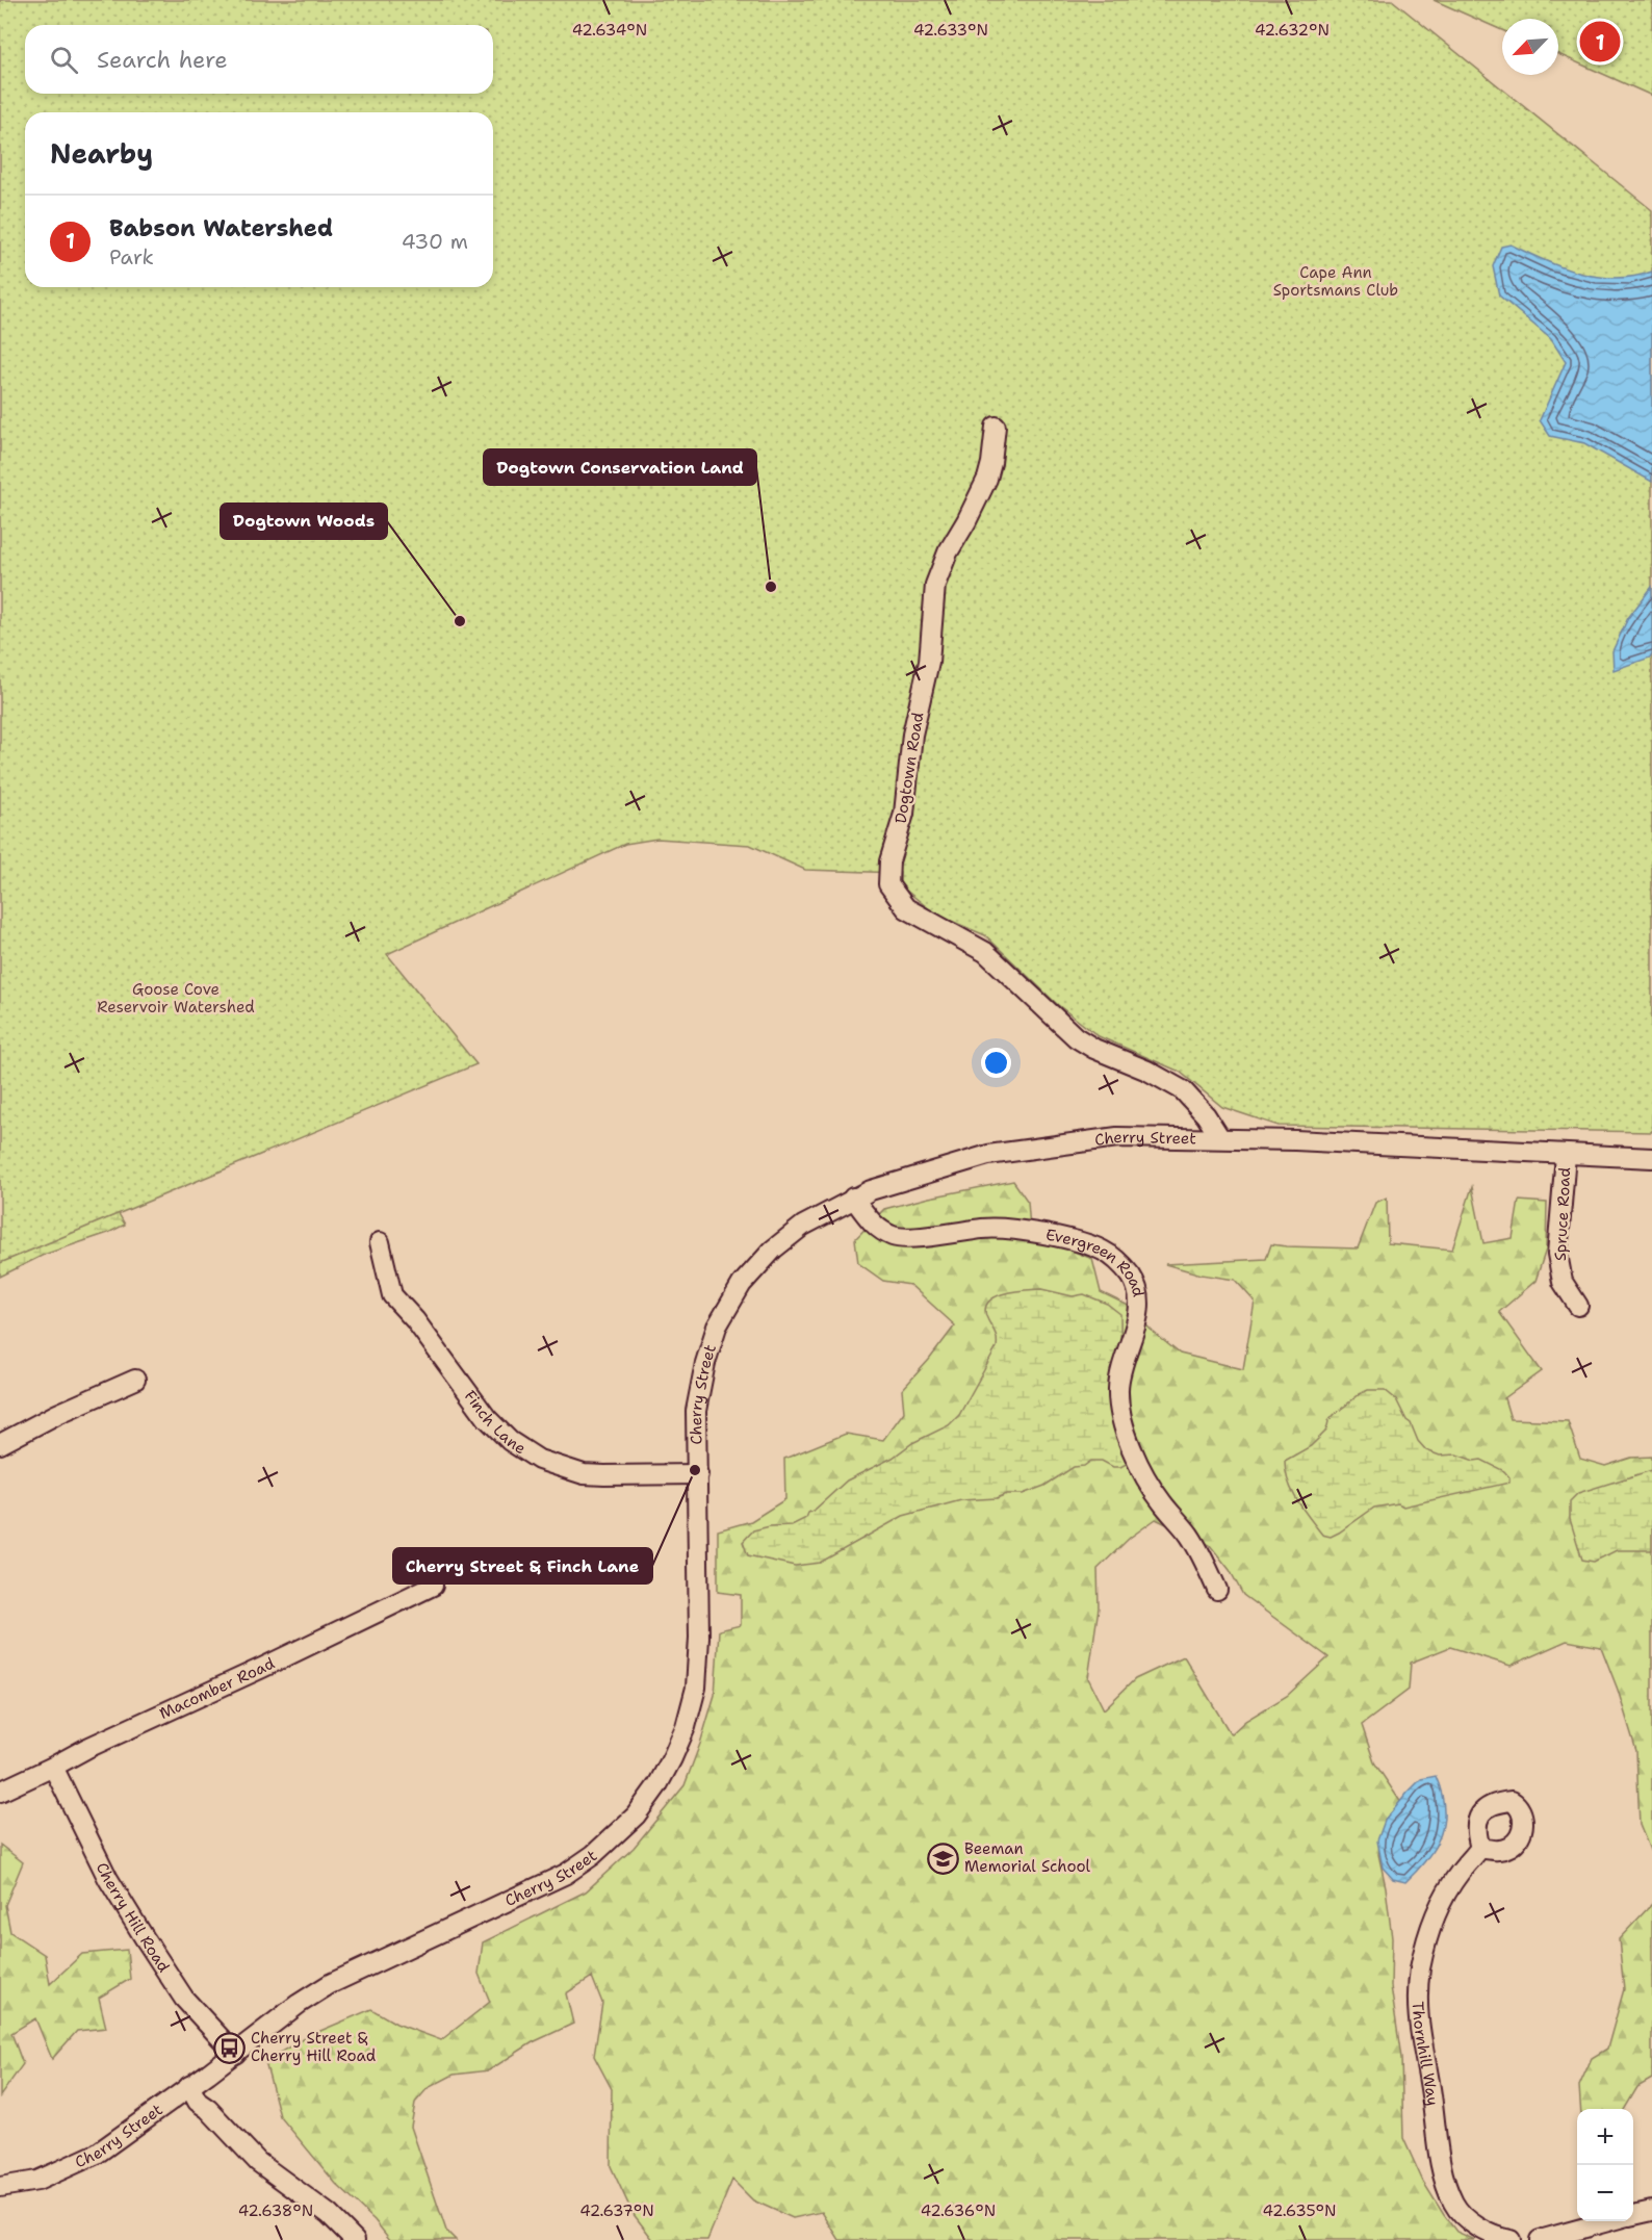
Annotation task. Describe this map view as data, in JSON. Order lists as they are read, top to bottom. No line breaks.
{"streets":{"street":["Dogtown Road","Cherry Street","Spruce Road","Evergreen Road","Finch Lane","Macomber Road","Cherry Hill Road","Thornhill Way"]},"crossings":[["Dogtown Road","Cherry Street"],["Cherry Street","Spruce Road"],["Cherry Street","Evergreen Road"],["Cherry Street","Finch Lane"],["Cherry Street","Cherry Hill Road"],["Macomber Road","Cherry Hill Road"]],"parks":["Cape Ann Sportsmans Club","Goose Cove Reservoir Watershed"],"places":{"other":["Dogtown Conservation Land","Dogtown Woods","Cherry Street & Finch Lane"],"school or university":["Beeman Memorial School"],"bus stop":["Cherry Street & Cherry Hill Road"]},"north":"bottom left","page":{"pins":"1","search":"Search here","heading":"Nearby","list":[{"mark":"1","name":"Babson Watershed","note":"Park","value":"430 m"}],"map_buttons":["+","−"]},"coordinates":["42.634°N","42.633°N","42.632°N","42.638°N","42.637°N","42.636°N","42.635°N"]}
